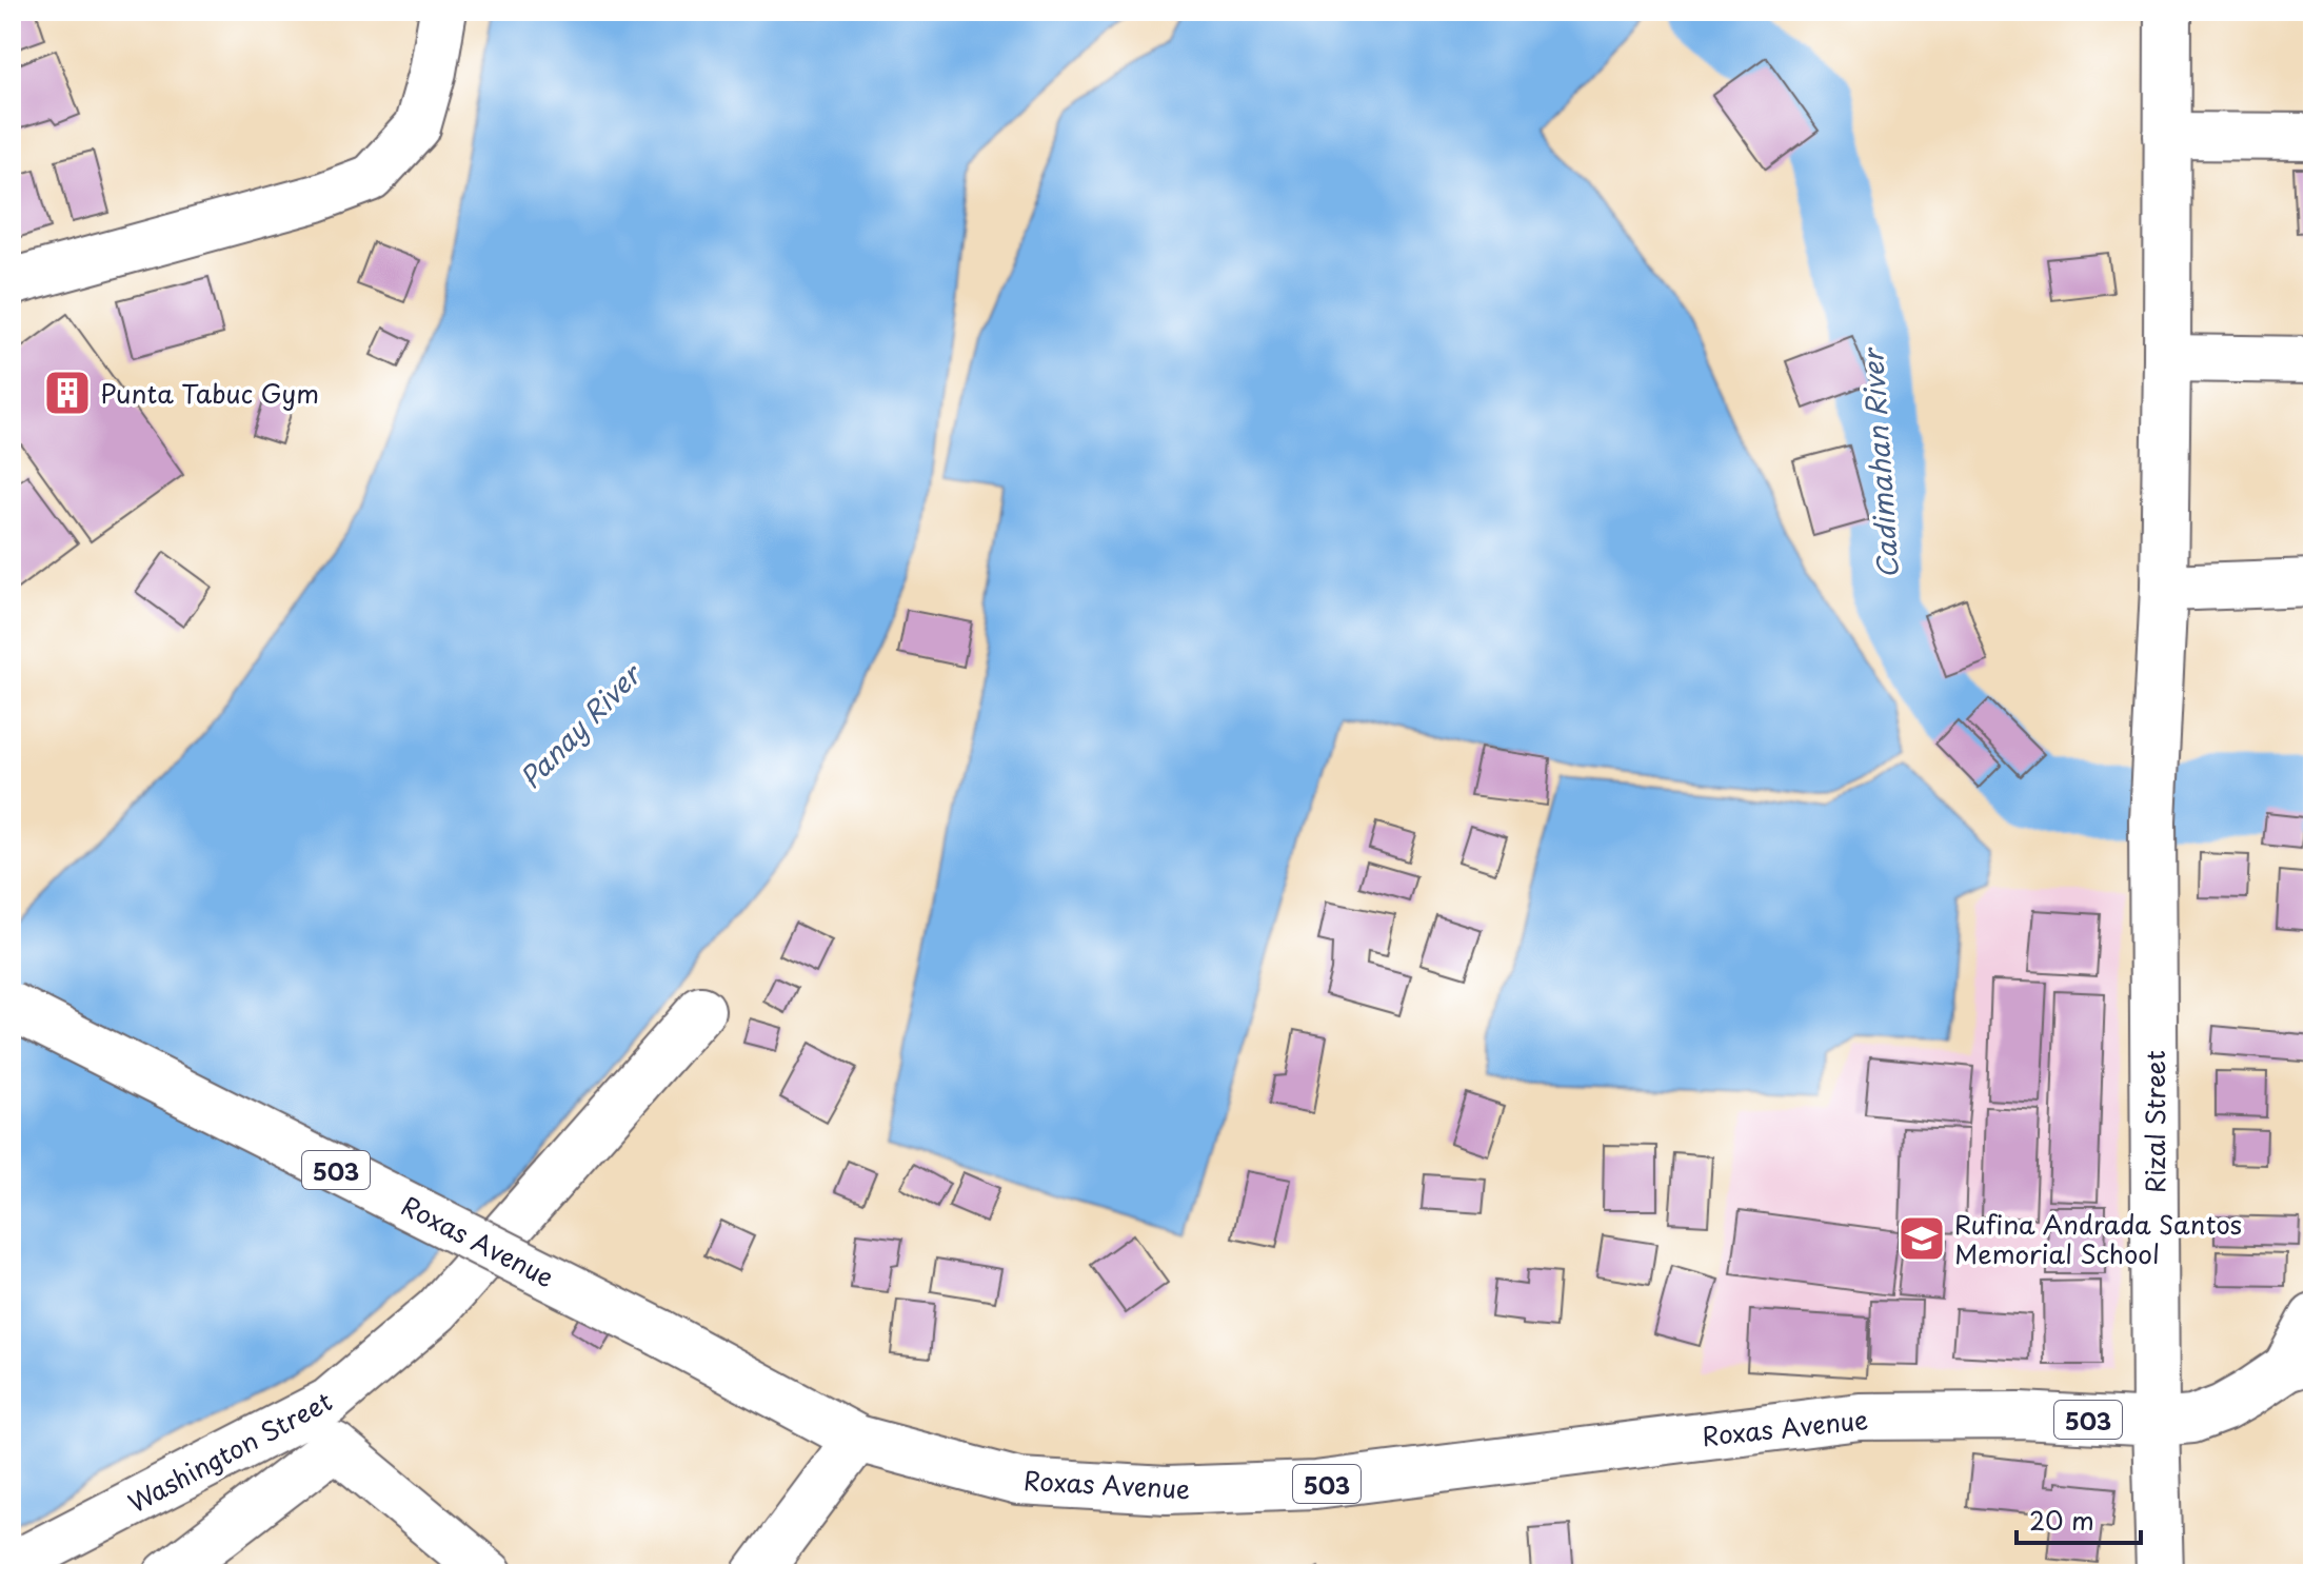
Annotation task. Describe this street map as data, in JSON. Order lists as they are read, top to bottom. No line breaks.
{"streets":{"street":["Rizal Street","503","Roxas Avenue","Washington Street"]},"crossings":[["Rizal Street","Roxas Avenue"]],"water":["Cadimahan River","Panay River"],"places":{"building":["Punta Tabuc Gym"],"school or university":["Rufina Andrada Santos Memorial School"]},"scale_bar":"20 m"}
